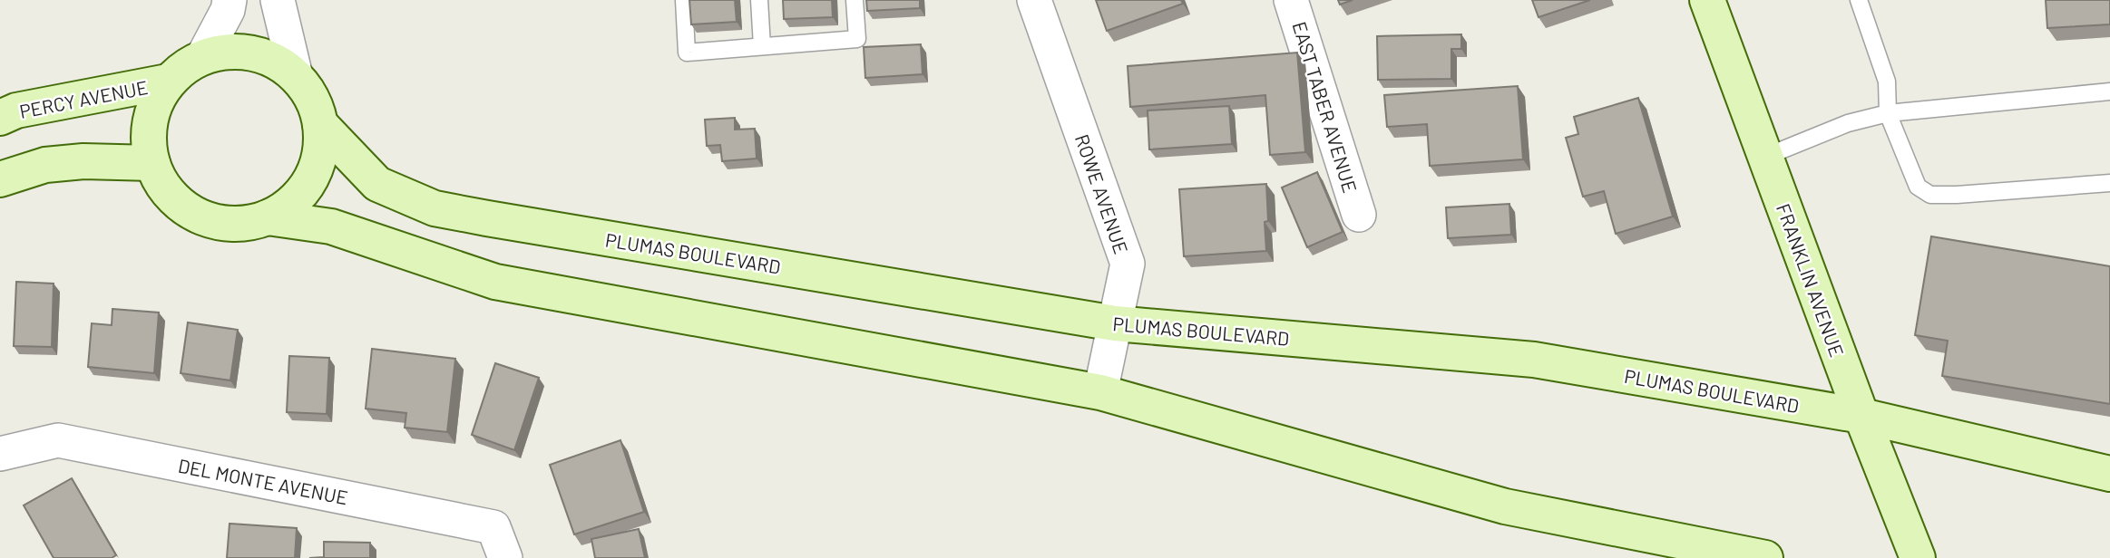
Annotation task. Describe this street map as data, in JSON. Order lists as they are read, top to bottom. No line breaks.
{"streets":{"street":["PERCY AVENUE","EAST TABER AVENUE","ROWE AVENUE","PLUMAS BOULEVARD","FRANKLIN AVENUE","DEL MONTE AVENUE"]},"crossings":[["PERCY AVENUE","PLUMAS BOULEVARD"],["ROWE AVENUE","PLUMAS BOULEVARD"],["PLUMAS BOULEVARD","FRANKLIN AVENUE"]]}
